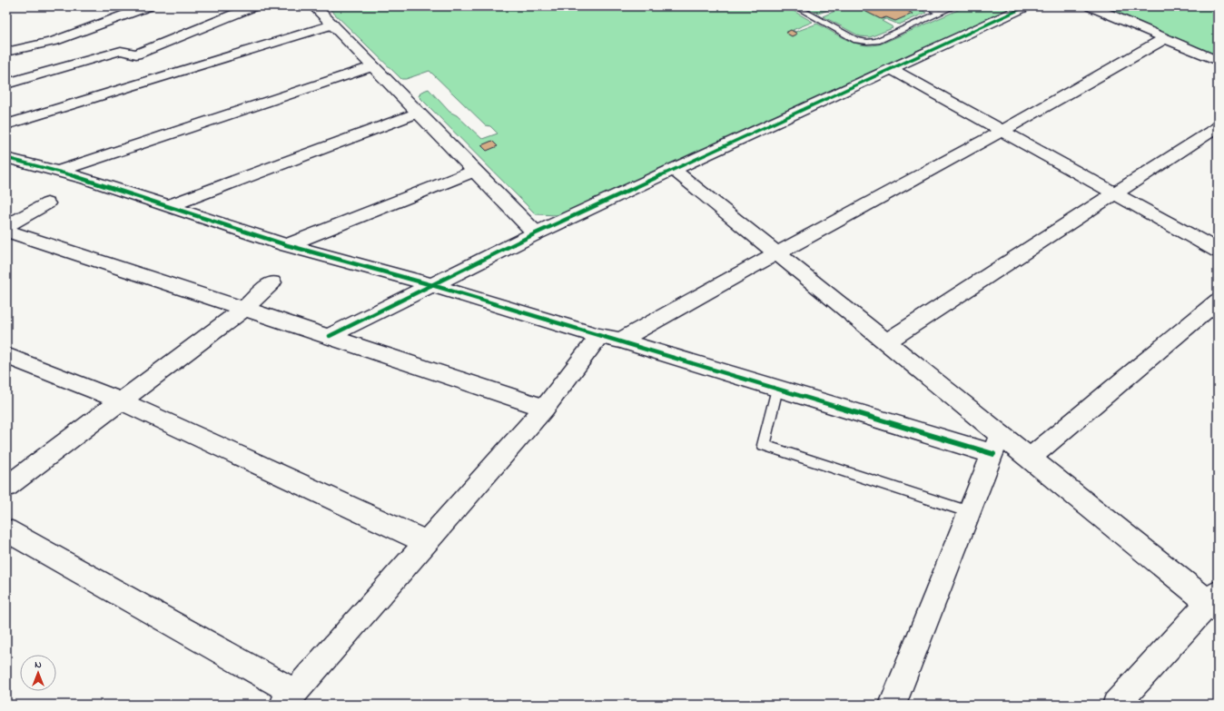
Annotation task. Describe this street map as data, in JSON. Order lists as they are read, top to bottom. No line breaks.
{"north":"top"}
